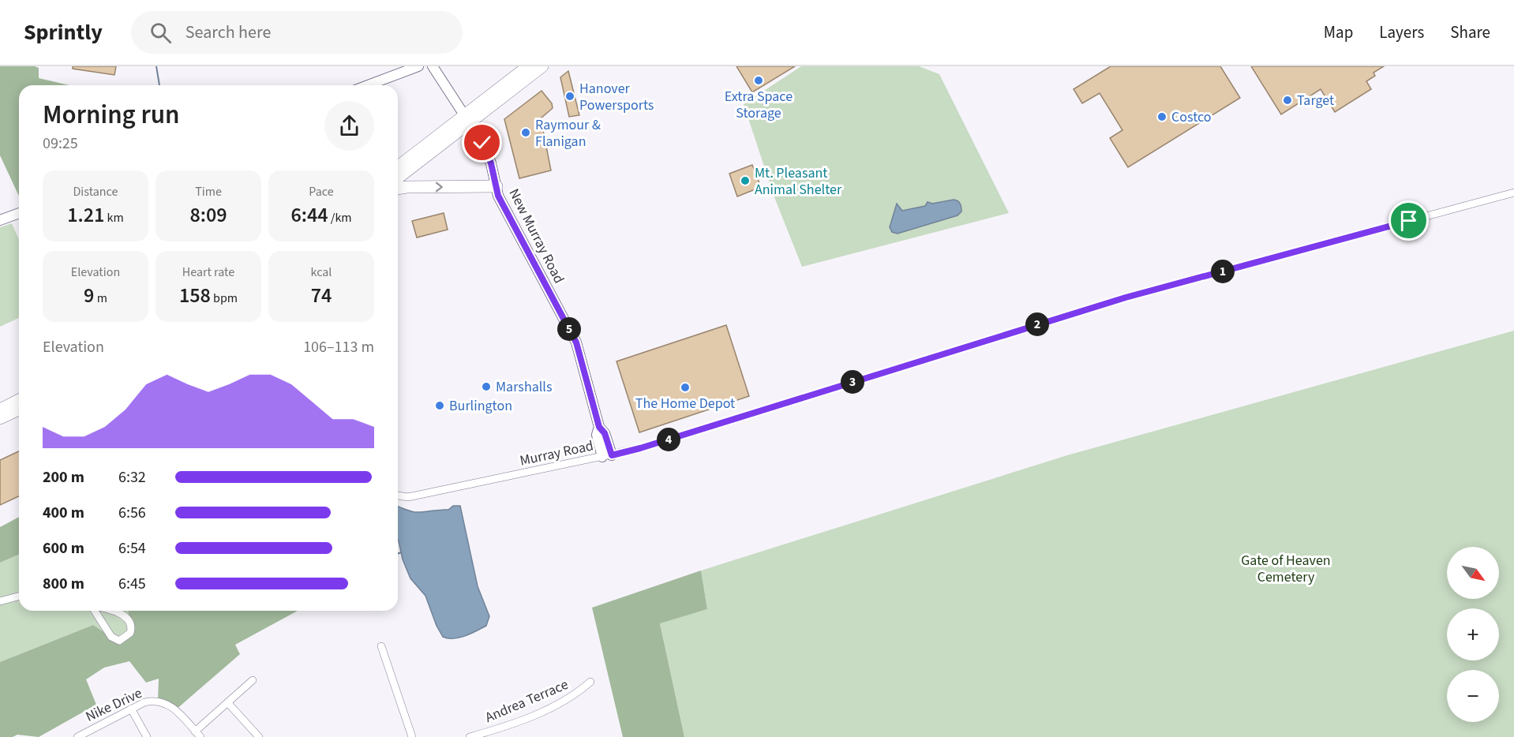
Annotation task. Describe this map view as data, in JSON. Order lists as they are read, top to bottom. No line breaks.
{"streets":{"street":["New Murray Road","Murray Road","Andrea Terrace","Nike Drive"]},"crossings":[["New Murray Road","Murray Road"]],"parks":["Gate of Heaven Cemetery"],"places":["Extra Space Storage","Hanover Powersports","Target","Costco","Raymour & Flanigan","Mt. Pleasant Animal Shelter","Marshalls","The Home Depot","Burlington"],"north":"bottom right","page":{"header":"Sprintly","search":"Search here","nav":["Map","Layers","Share"],"heading":["Morning run","09:25"],"stats":[["Distance","1.21 km"],["Time","8:09"],["Pace","6:44 /km"],["Elevation","9 m"],["Heart rate","158 bpm"],["kcal","74"]],"pins":["1","2","5","3","4"],"chart":["Elevation","106–113 m"],"list":[{"name":"200 m","note":"6:32"},{"name":"400 m","note":"6:56"},{"name":"600 m","note":"6:54"},{"name":"800 m","note":"6:45"}],"map_buttons":["+","−"]}}
